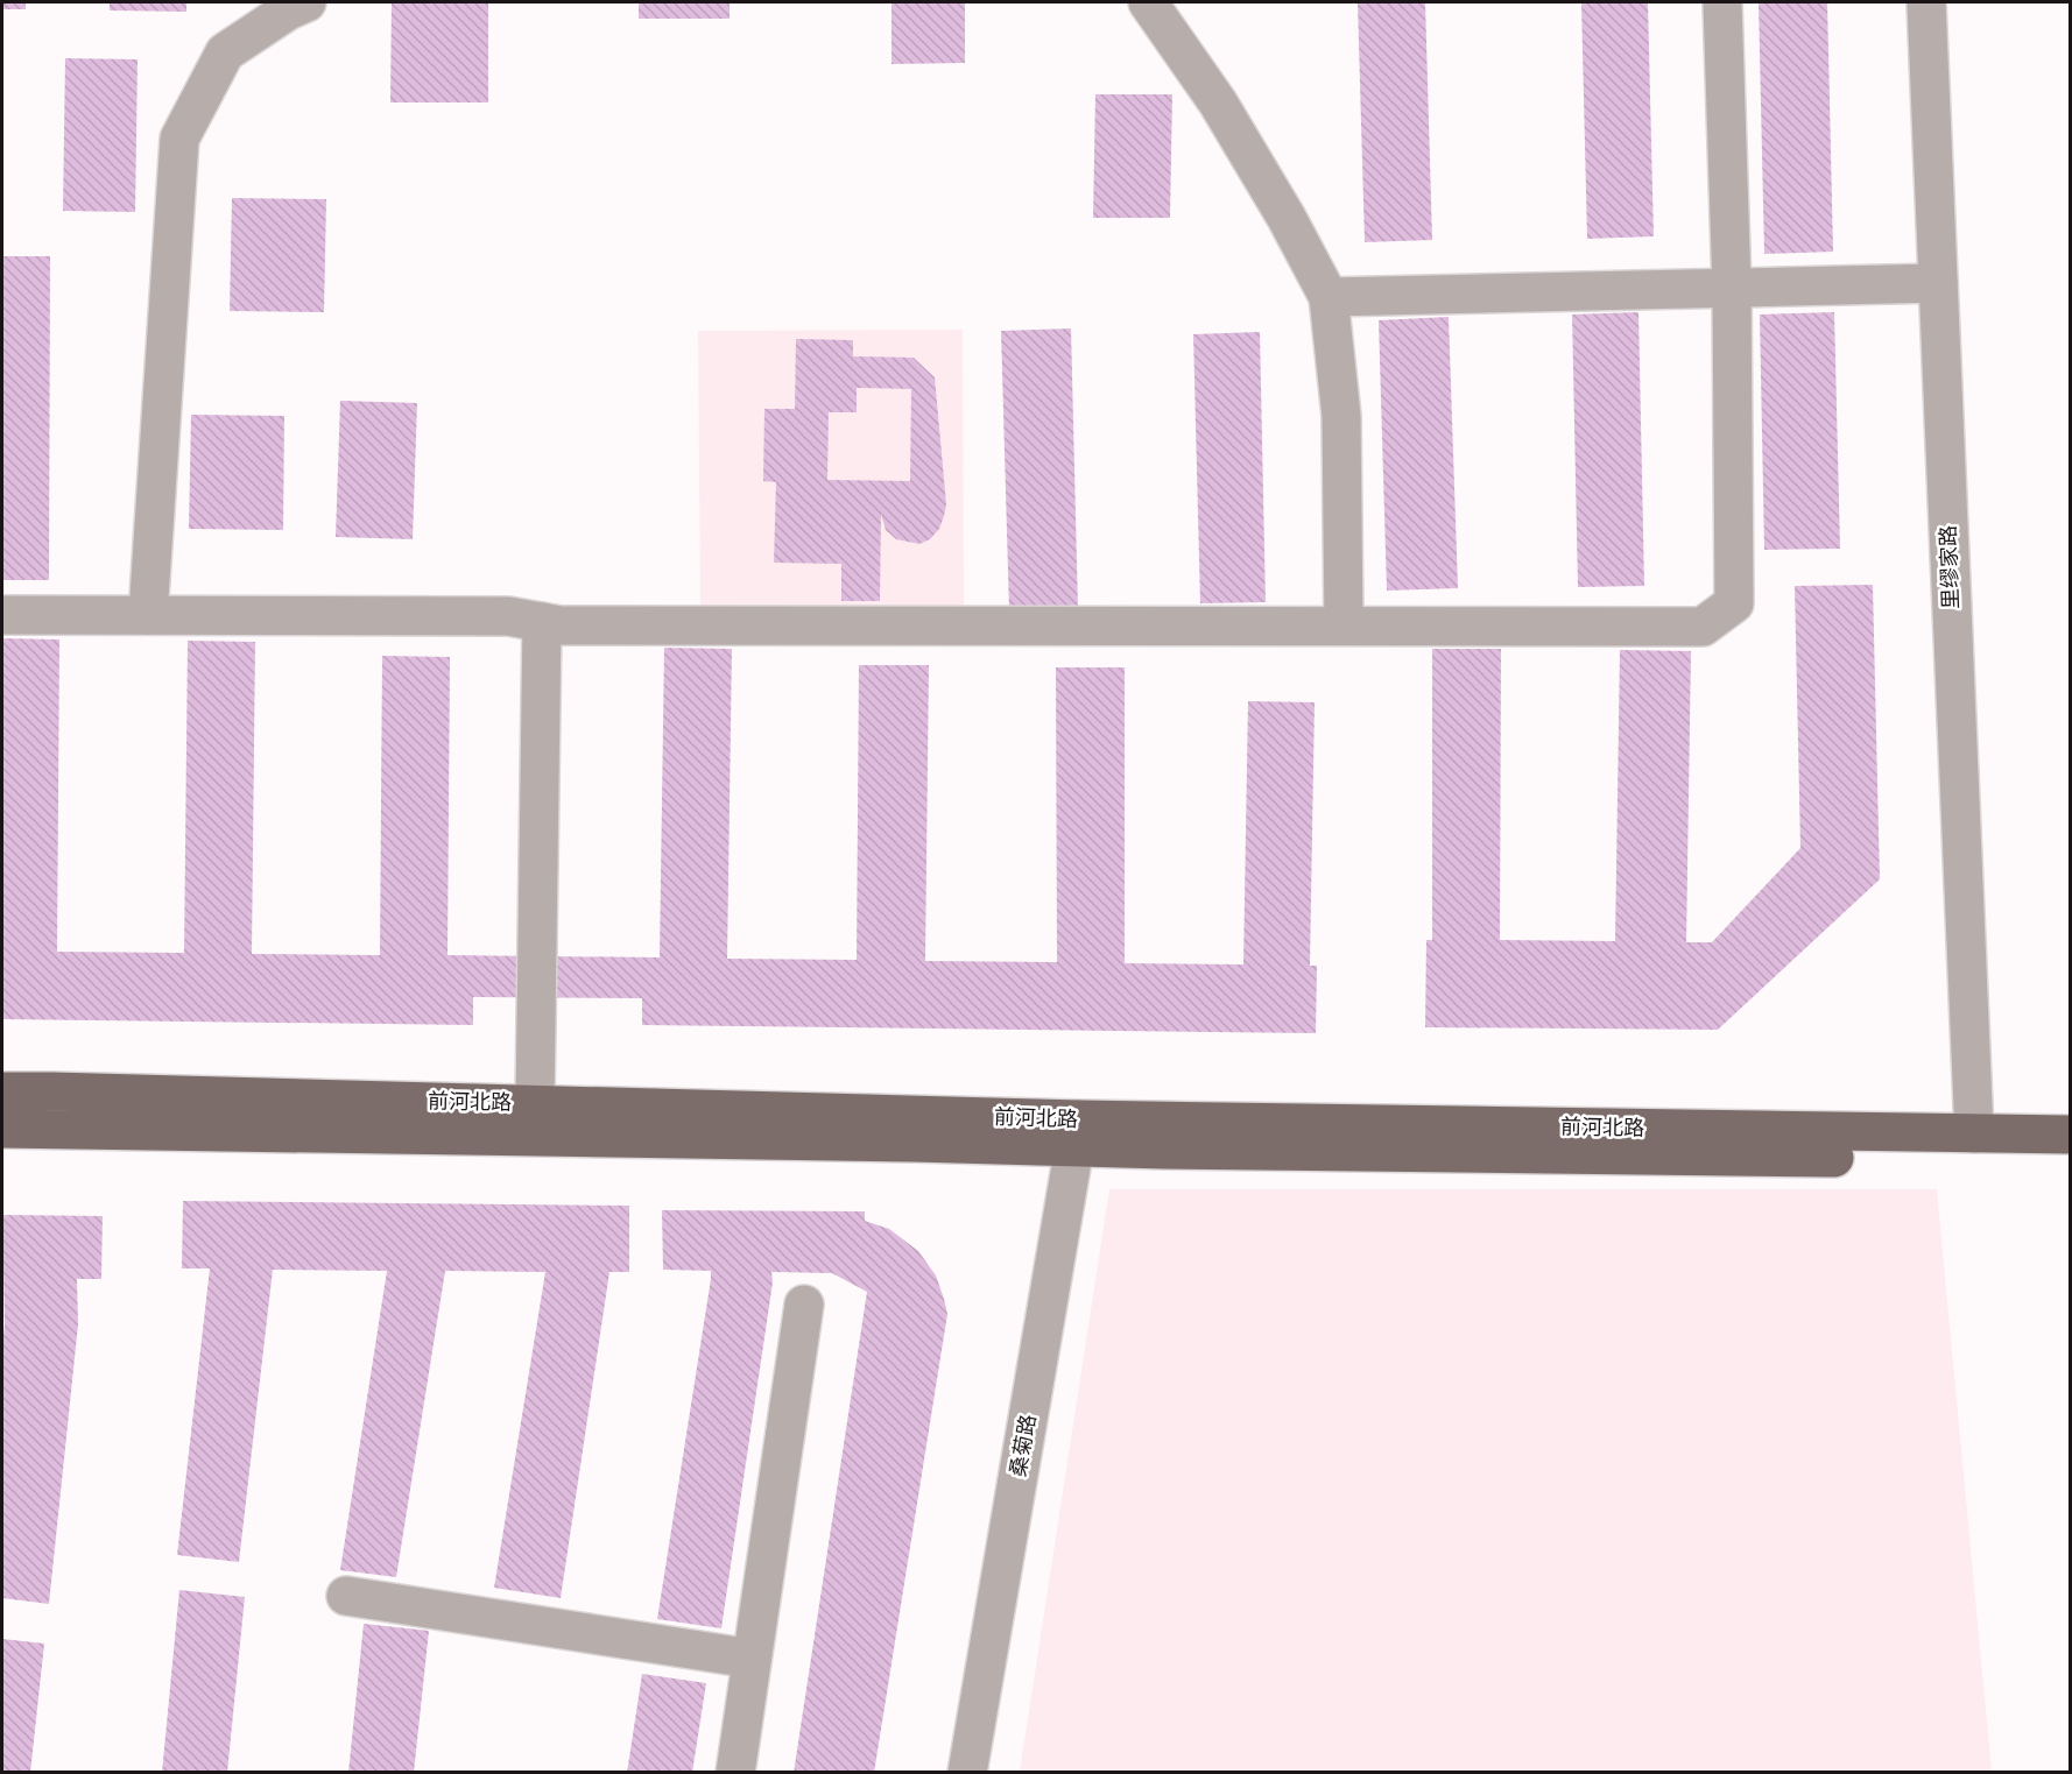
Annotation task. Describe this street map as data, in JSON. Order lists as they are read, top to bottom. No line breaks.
{"streets":{"main road":["前河北路"],"street":["里缪家路","桑菊路"]},"crossings":[["里缪家路","前河北路"],["前河北路","桑菊路"]]}
